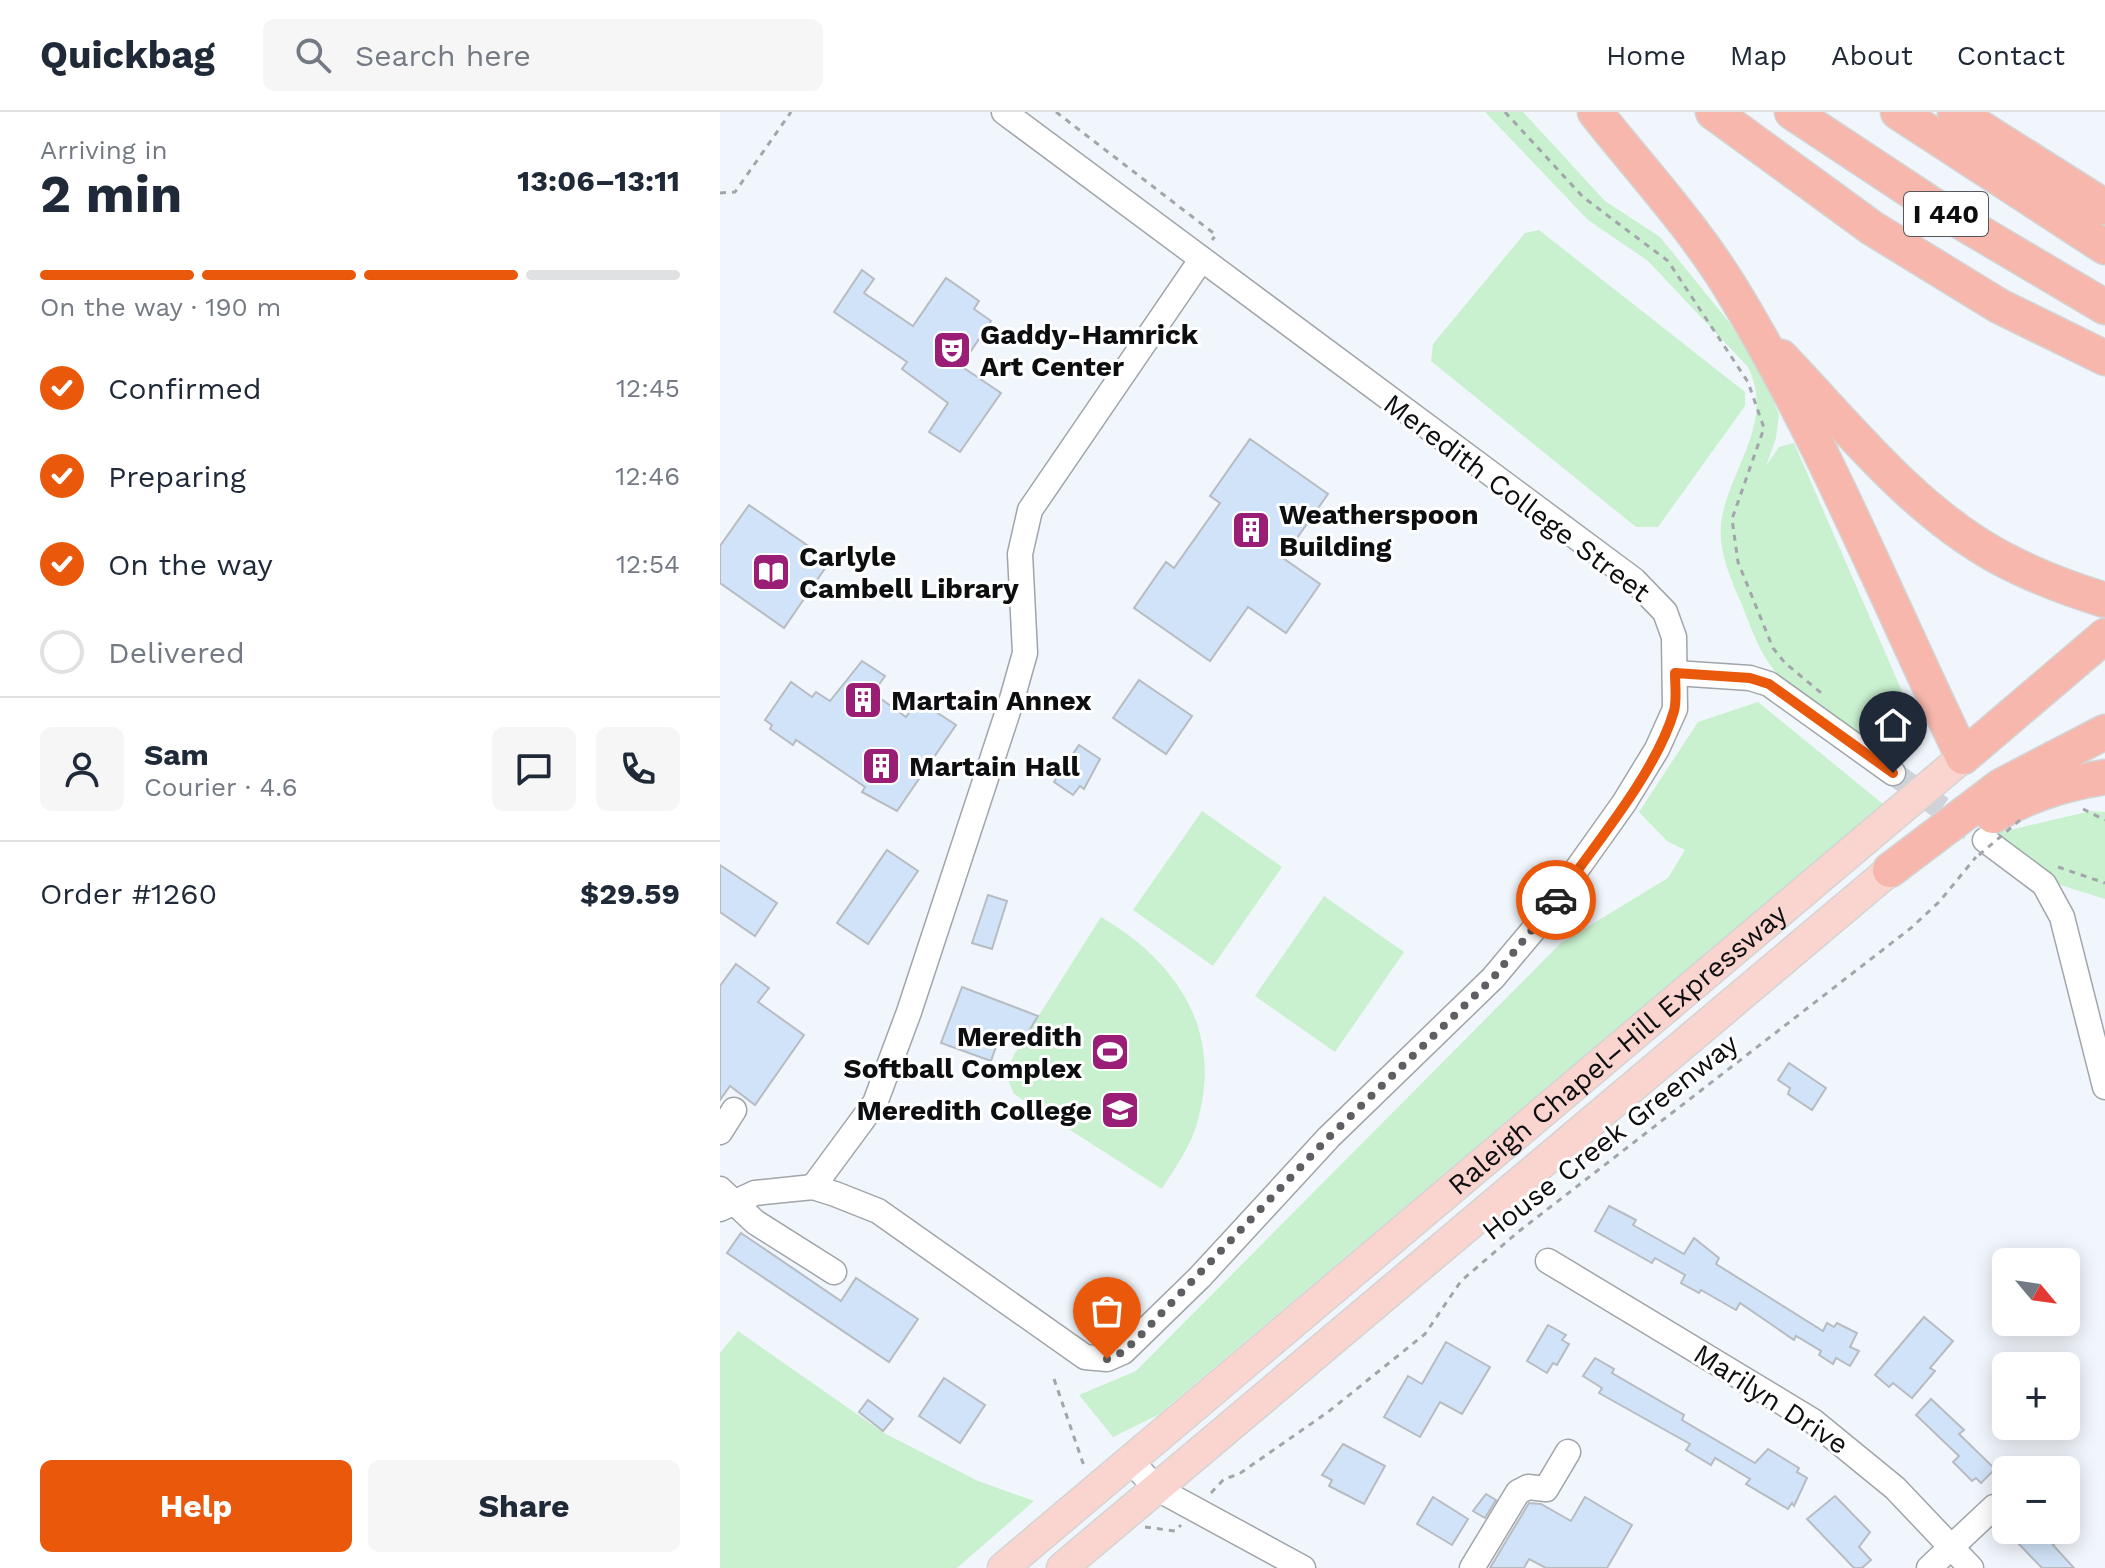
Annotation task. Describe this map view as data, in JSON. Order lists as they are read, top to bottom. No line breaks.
{"streets":{"highway":["I 440","Raleigh Chapel–Hill Expressway"],"street":["Meredith College Street","Marilyn Drive"],"path":["House Creek Greenway"]},"places":{"theatre":["Gaddy-Hamrick Art Center"],"building":["Weatherspoon Building","Martain Annex","Martain Hall"],"library":["Carlyle Cambell Library"],"sports":["Meredith Softball Complex"],"school or university":["Meredith College"]},"north":"bottom right","page":{"header":"Quickbag","search":"Search here","nav":["Home","Map","About","Contact"],"heading":["2 min","Arriving in","13:06–13:11"],"panel":["Sam","Courier · 4.6","Order #1260","$29.59"],"bar":"On the way · 190 m","list":[["Confirmed","12:45"],["Preparing","12:46"],["On the way","12:54"],"Delivered"],"map_buttons":["+","−"],"buttons":["Help","Share"]}}
